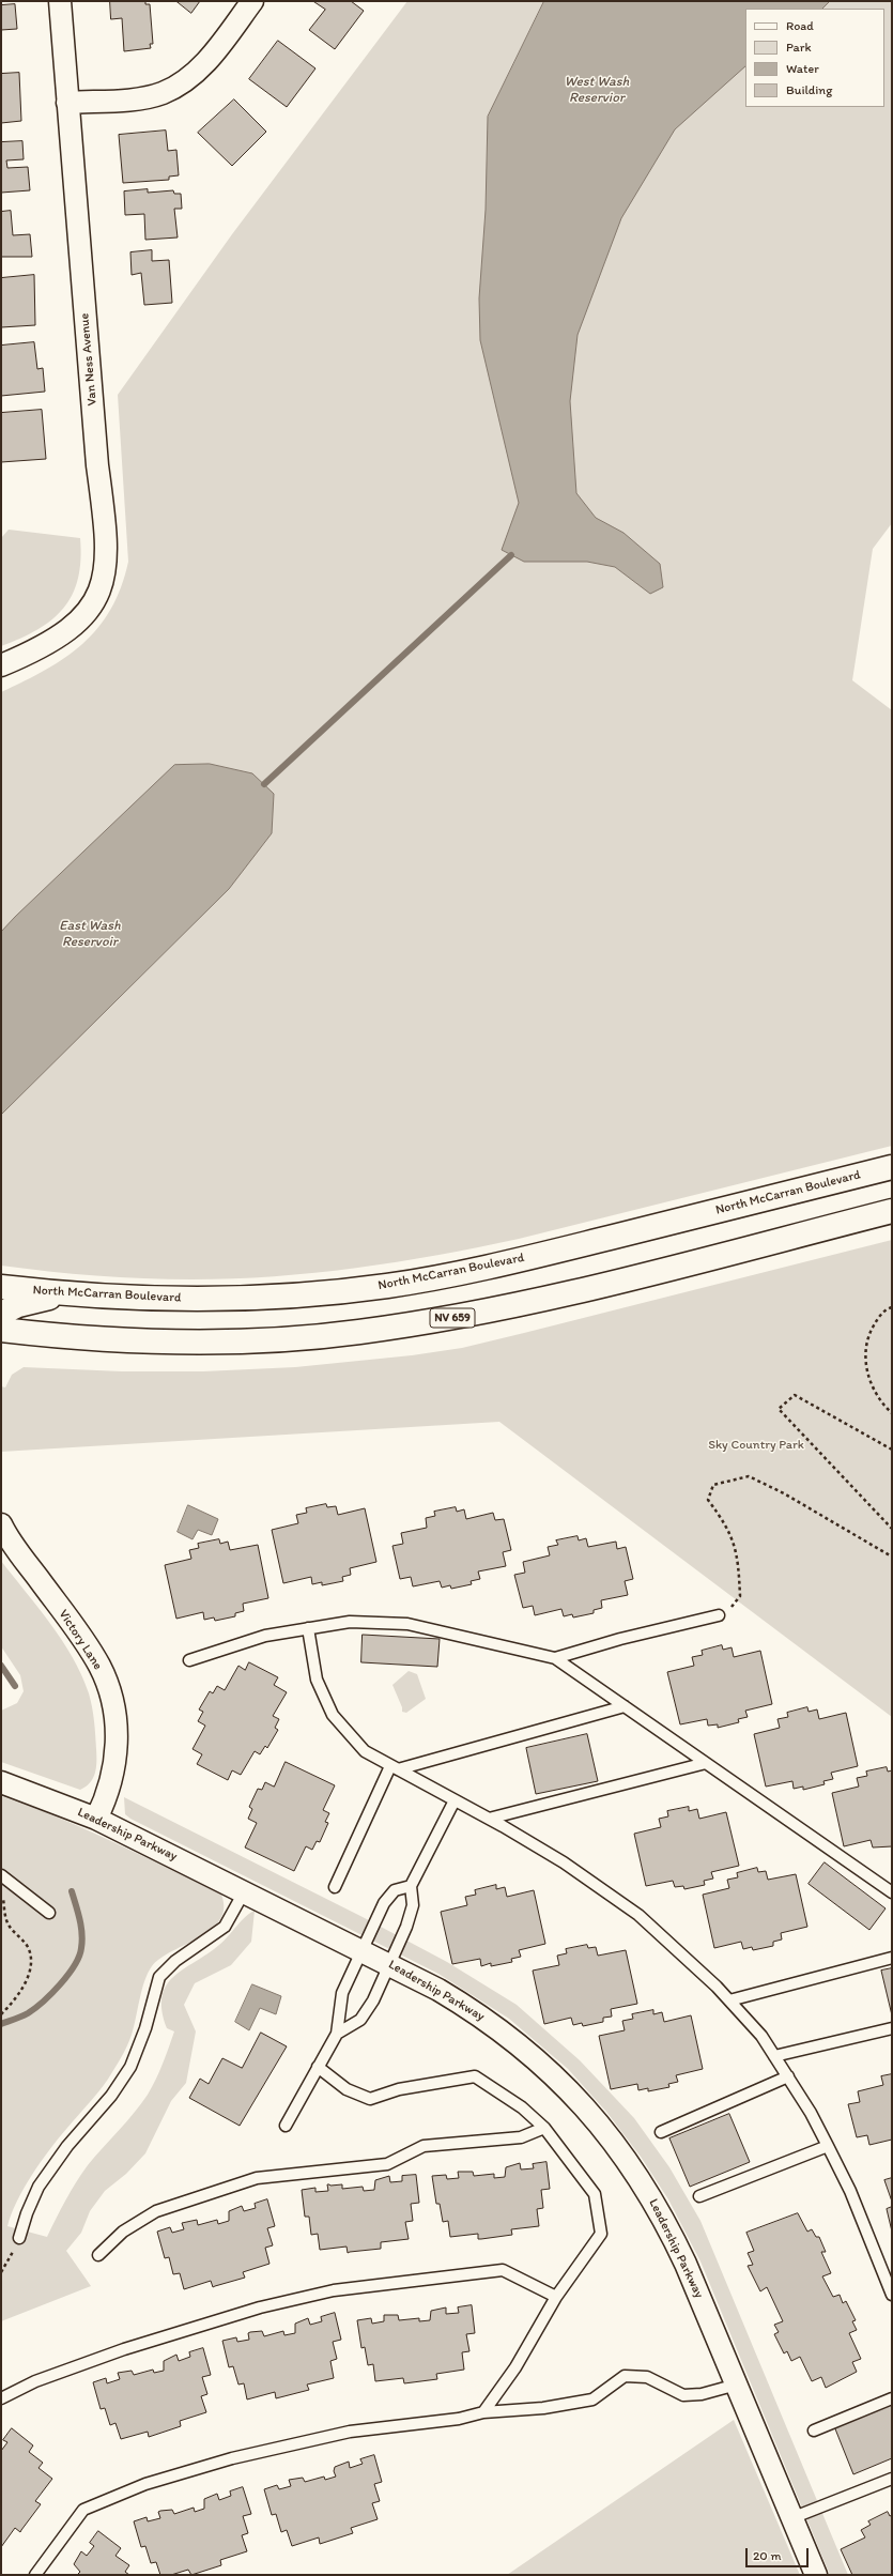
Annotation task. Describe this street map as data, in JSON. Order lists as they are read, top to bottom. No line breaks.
{"streets":{"main road":["North McCarran Boulevard","NV 659"],"street":["Van Ness Avenue","Victory Lane","Leadership Parkway"]},"crossings":[["Victory Lane","Leadership Parkway"]],"water":["West Wash Reservior","East Wash Reservoir"],"parks":["Sky Country Park"],"legend":["Road","Park","Water","Building"],"scale_bar":"20 m"}
